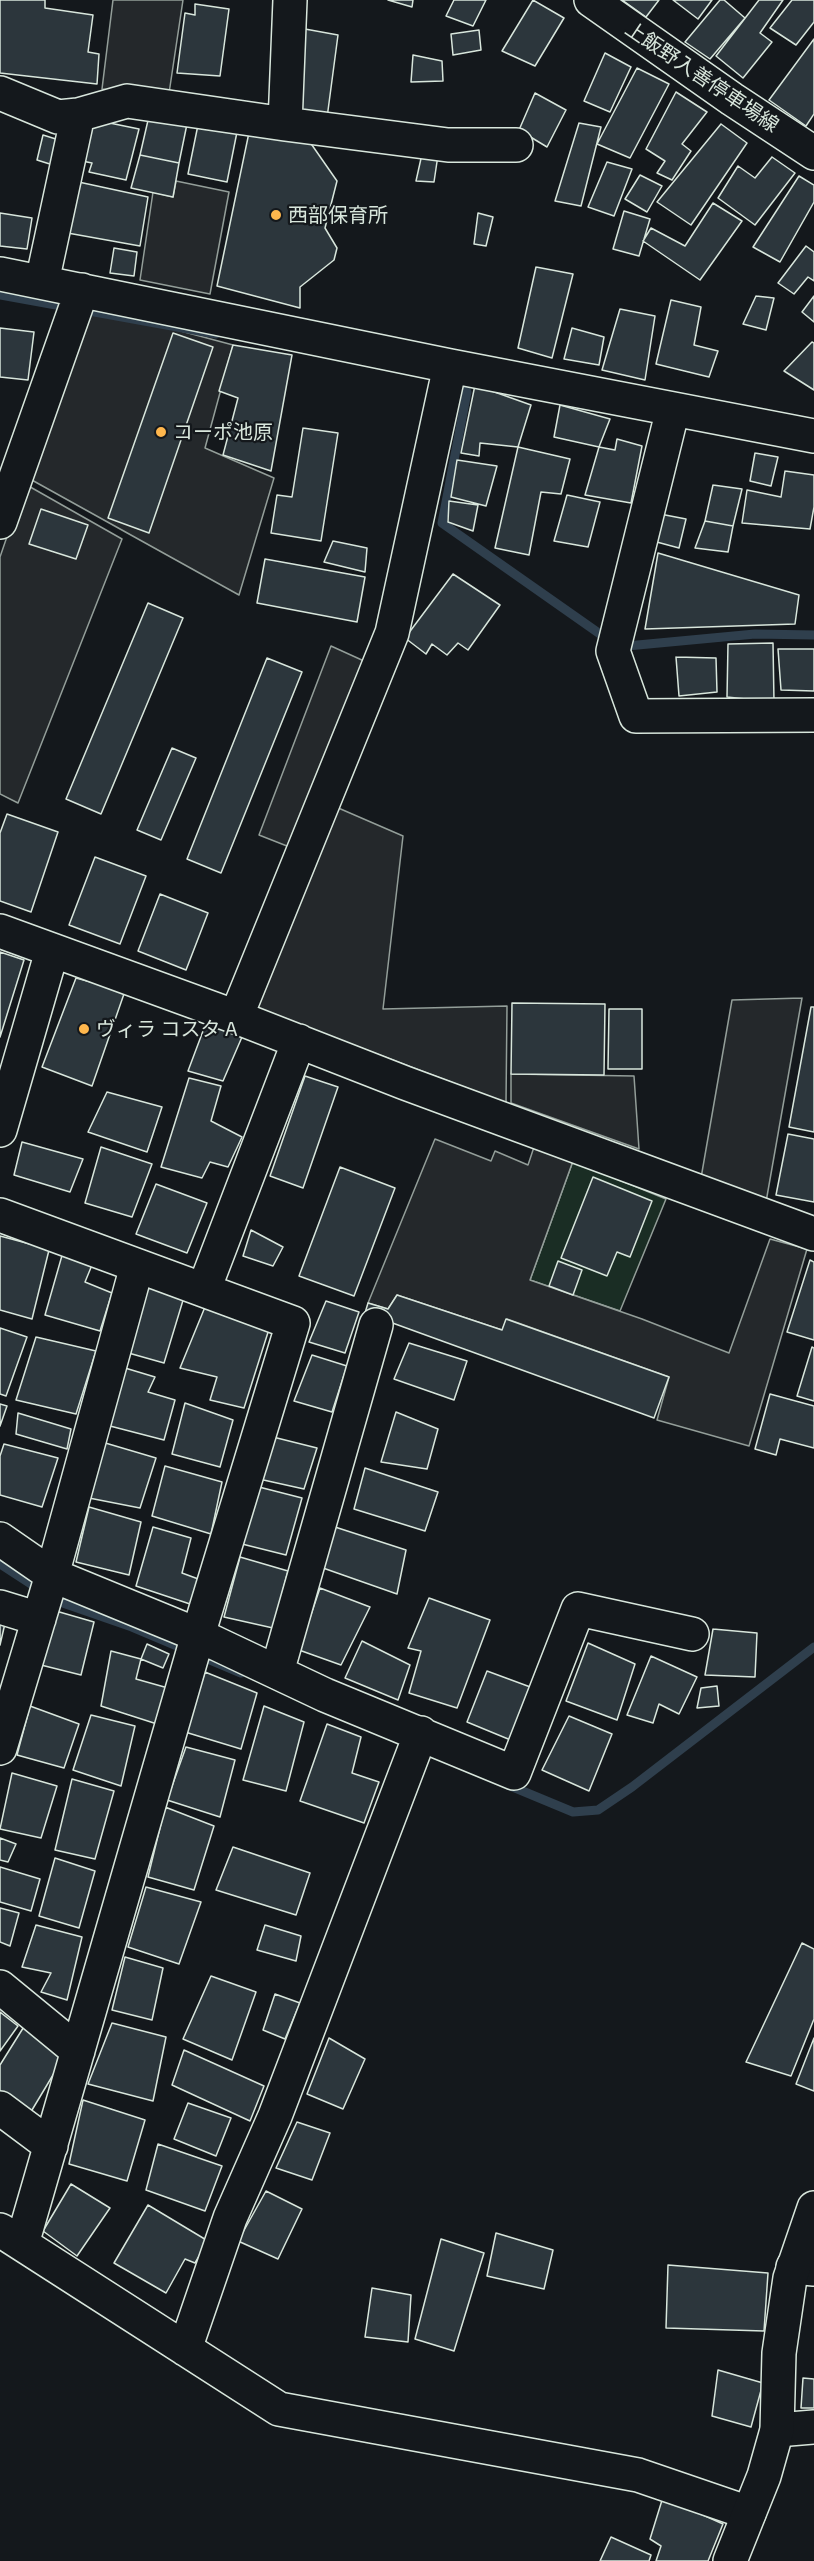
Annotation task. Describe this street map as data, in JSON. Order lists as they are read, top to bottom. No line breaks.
{"streets":{"street":["上飯野入善停車場線"]},"places":["西部保育所","コーポ池原","ヴィラ コスタ A"]}
